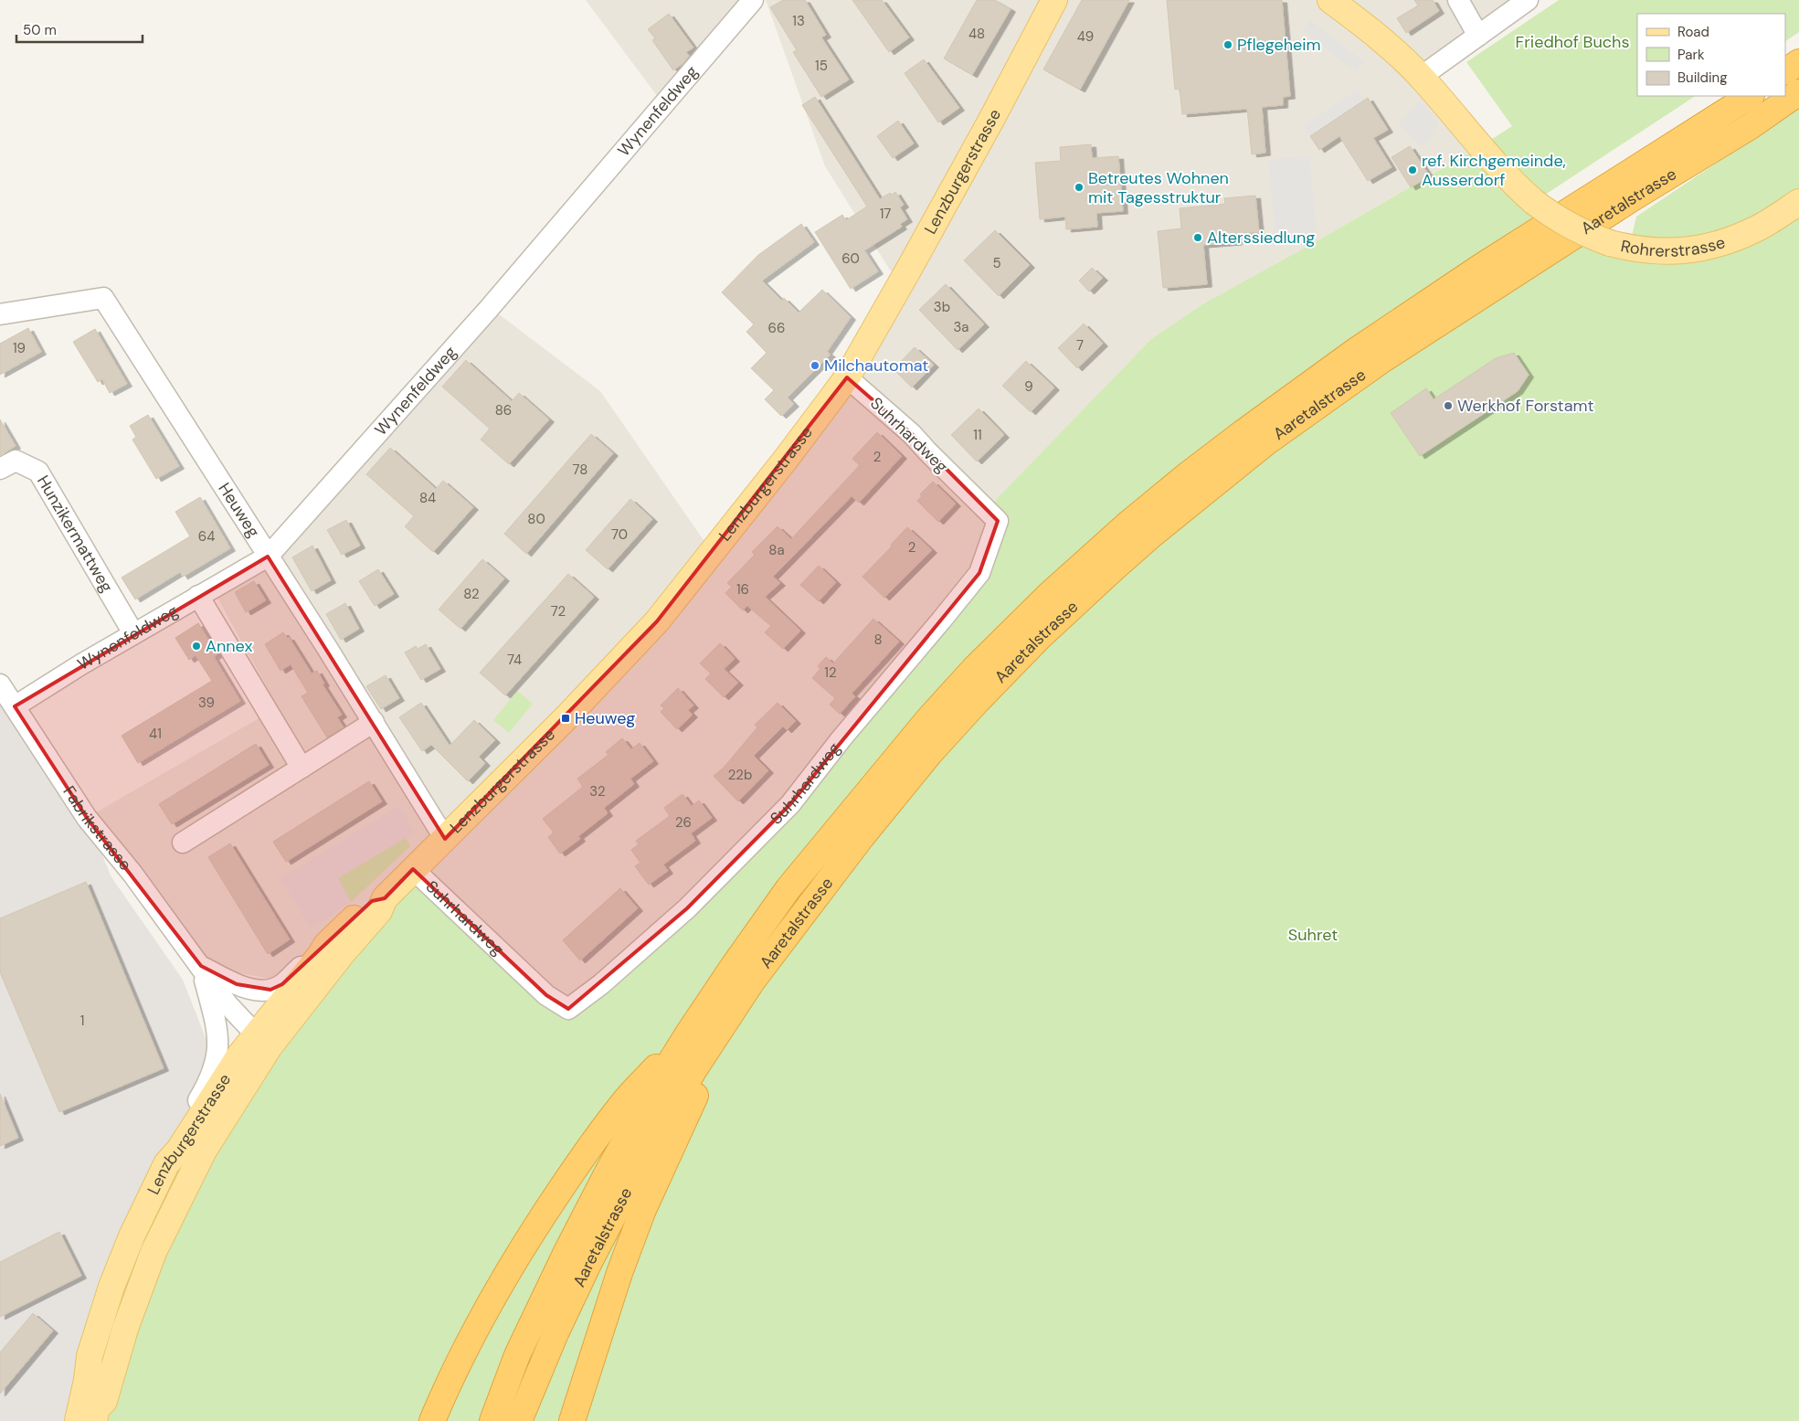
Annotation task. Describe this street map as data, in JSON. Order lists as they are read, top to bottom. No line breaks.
{"streets":{"highway":["Aaretalstrasse"],"main road":["Lenzburgerstrasse","Rohrerstrasse"],"street":["Wynenfeldweg","Suhrhardweg","Heuweg","Hunzikermattweg","Fabrikstrasse"]},"crossings":[["Wynenfeldweg","Heuweg"],["Wynenfeldweg","Hunzikermattweg"],["Wynenfeldweg","Fabrikstrasse"],["Lenzburgerstrasse","Suhrhardweg"],["Lenzburgerstrasse","Heuweg"],["Lenzburgerstrasse","Fabrikstrasse"]],"parks":["Friedhof Buchs","Suhret"],"places":{"other":["Pflegeheim","ref. Kirchgemeinde, Ausserdorf","Betreutes Wohnen mit Tagesstruktur","Alterssiedlung","Milchautomat","Werkhof Forstamt","Annex"],"transit":["Heuweg"]},"house_numbers":["13","48","49","15","17","60","5","3b","3a","66","7","19","9","86","11","2","78","84","80","70","64","2","8a","16","82","72","8","74","12","39","41","22b","32","26","1"],"legend":["Road","Park","Building"],"scale_bar":"50 m"}
